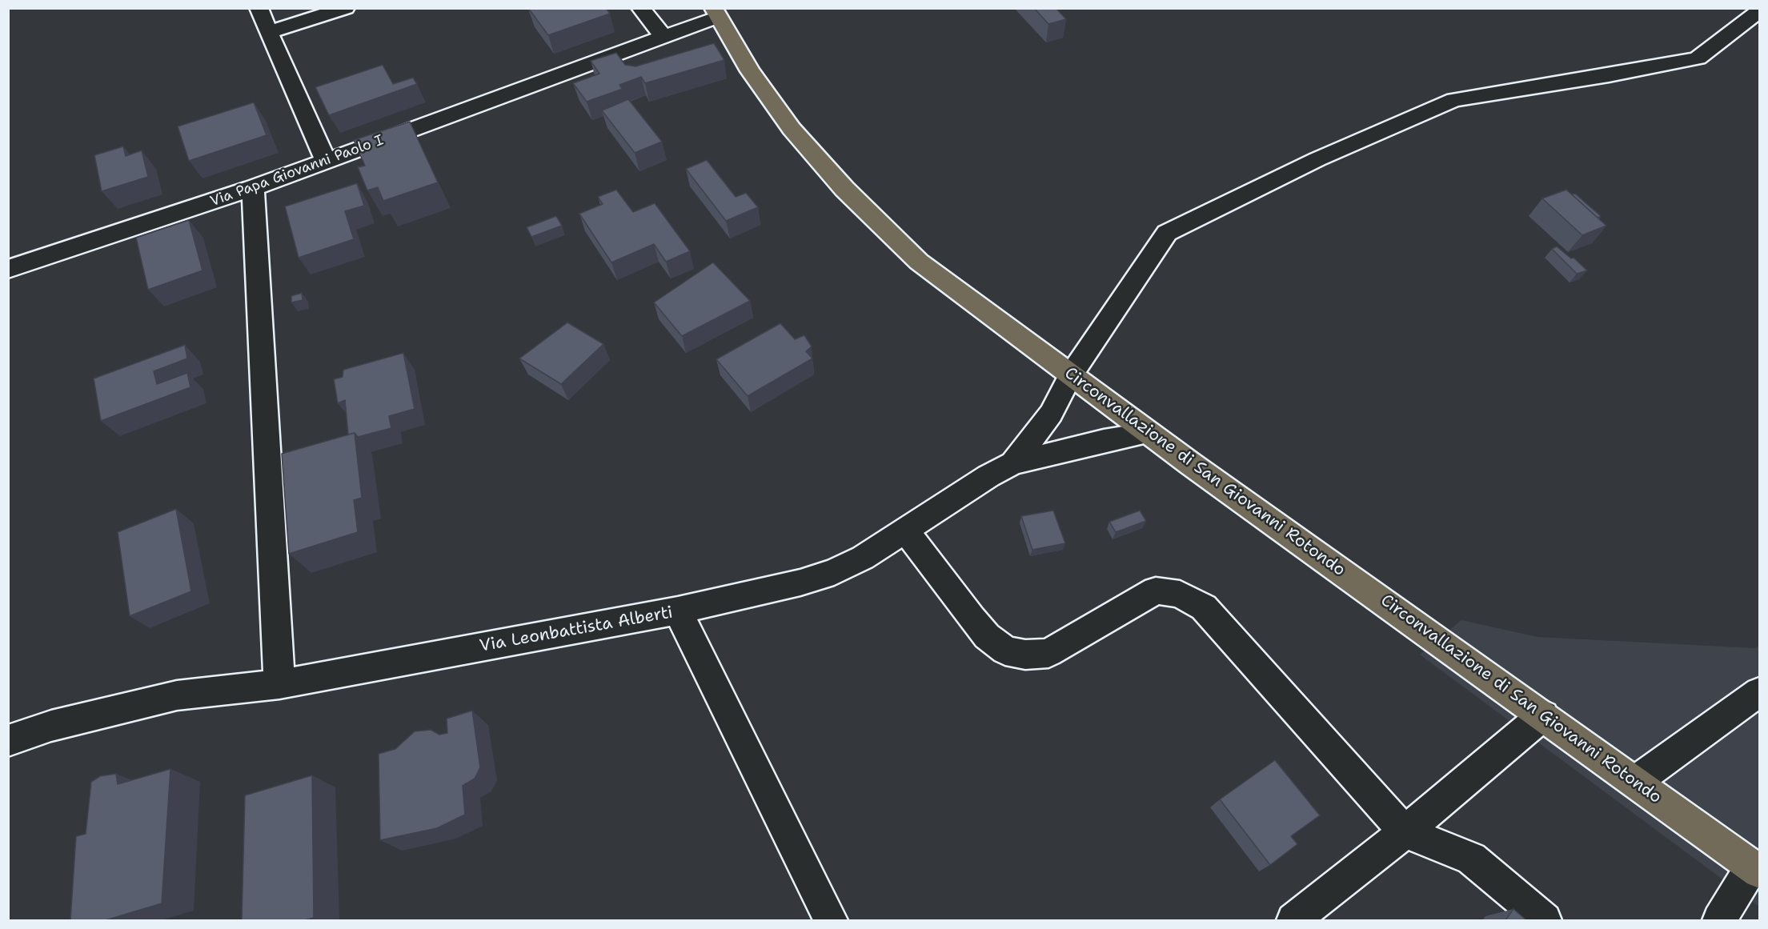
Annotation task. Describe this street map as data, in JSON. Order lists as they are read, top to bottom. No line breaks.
{"streets":{"main road":["Circonvallazione di San Giovanni Rotondo"],"street":["Via Papa Giovanni Paolo I","Via Leonbattista Alberti"]},"crossings":[["Via Papa Giovanni Paolo I","Circonvallazione di San Giovanni Rotondo"],["Circonvallazione di San Giovanni Rotondo","Via Leonbattista Alberti"]]}
